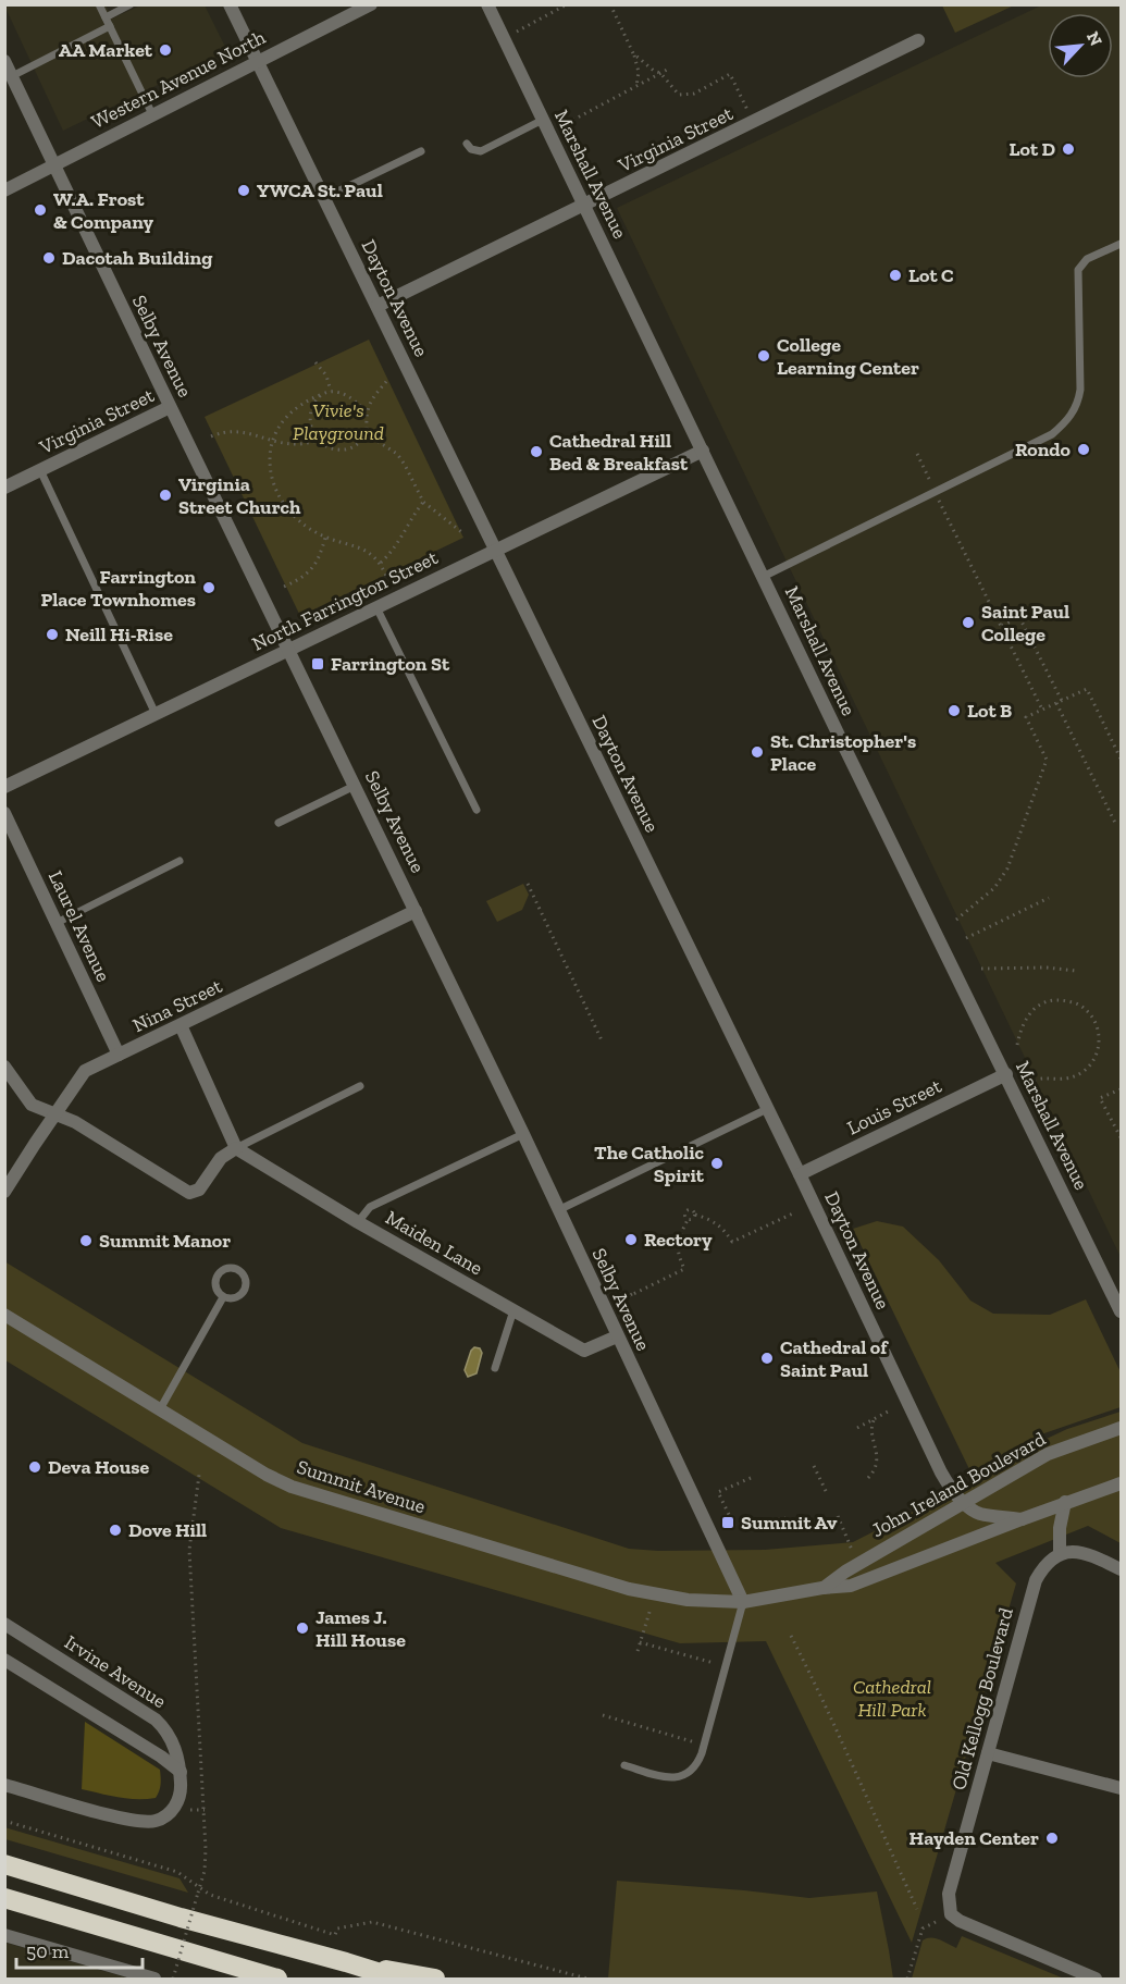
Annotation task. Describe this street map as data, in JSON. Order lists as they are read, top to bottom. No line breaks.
{"streets":{"street":["Western Avenue North","Virginia Street","Marshall Avenue","Dayton Avenue","Selby Avenue","North Farrington Street","Laurel Avenue","Nina Street","Louis Street","Maiden Lane","John Ireland Boulevard","Summit Avenue","Irvine Avenue","Old Kellogg Boulevard"]},"crossings":[["Western Avenue North","Dayton Avenue"],["Western Avenue North","Selby Avenue"],["Virginia Street","Marshall Avenue"],["Virginia Street","Dayton Avenue"],["Virginia Street","Selby Avenue"],["Marshall Avenue","North Farrington Street"],["Marshall Avenue","Louis Street"],["Dayton Avenue","North Farrington Street"],["Dayton Avenue","Louis Street"],["Dayton Avenue","John Ireland Boulevard"],["Selby Avenue","North Farrington Street"],["Selby Avenue","Nina Street"],["Selby Avenue","Maiden Lane"],["Selby Avenue","John Ireland Boulevard"],["Selby Avenue","Summit Avenue"],["Laurel Avenue","Nina Street"],["John Ireland Boulevard","Summit Avenue"]],"parks":["Vivie's Playground","Cathedral Hill Park"],"places":{"other":["AA Market","Lot D","YWCA St. Paul","W.A. Frost & Company","Dacotah Building","Lot C","College Learning Center","Rondo","Cathedral Hill Bed & Breakfast","Virginia Street Church","Farrington Place Townhomes","Saint Paul College","Neill Hi-Rise","Lot B","St. Christopher's Place","The Catholic Spirit","Rectory","Summit Manor","Cathedral of Saint Paul","Deva House","Dove Hill","James J. Hill House","Hayden Center"],"transit":["Farrington St","Summit Av"]},"scale_bar":"50 m","north":"top right"}
